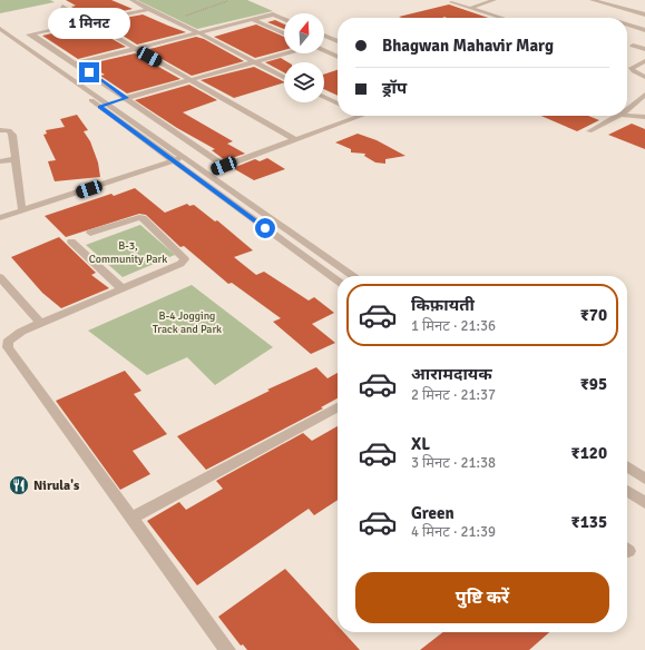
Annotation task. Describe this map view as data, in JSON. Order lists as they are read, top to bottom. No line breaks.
{"parks":["B-3, Community Park","B-4 Jogging Track and Park"],"places":{"restaurant":["Nirula's"]},"north":"top","page":{"bubble":"1 मिनट","banner":["Bhagwan Mahavir Marg","ड्रॉप"],"list":[{"name":"किफ़ायती","note":"1 मिनट · 21:36","value":"₹70"},{"name":"आरामदायक","note":"2 मिनट · 21:37","value":"₹95"},{"name":"XL","note":"3 मिनट · 21:38","value":"₹120"},{"name":"Green","note":"4 मिनट · 21:39","value":"₹135"}],"buttons":"पुष्टि करें"}}
